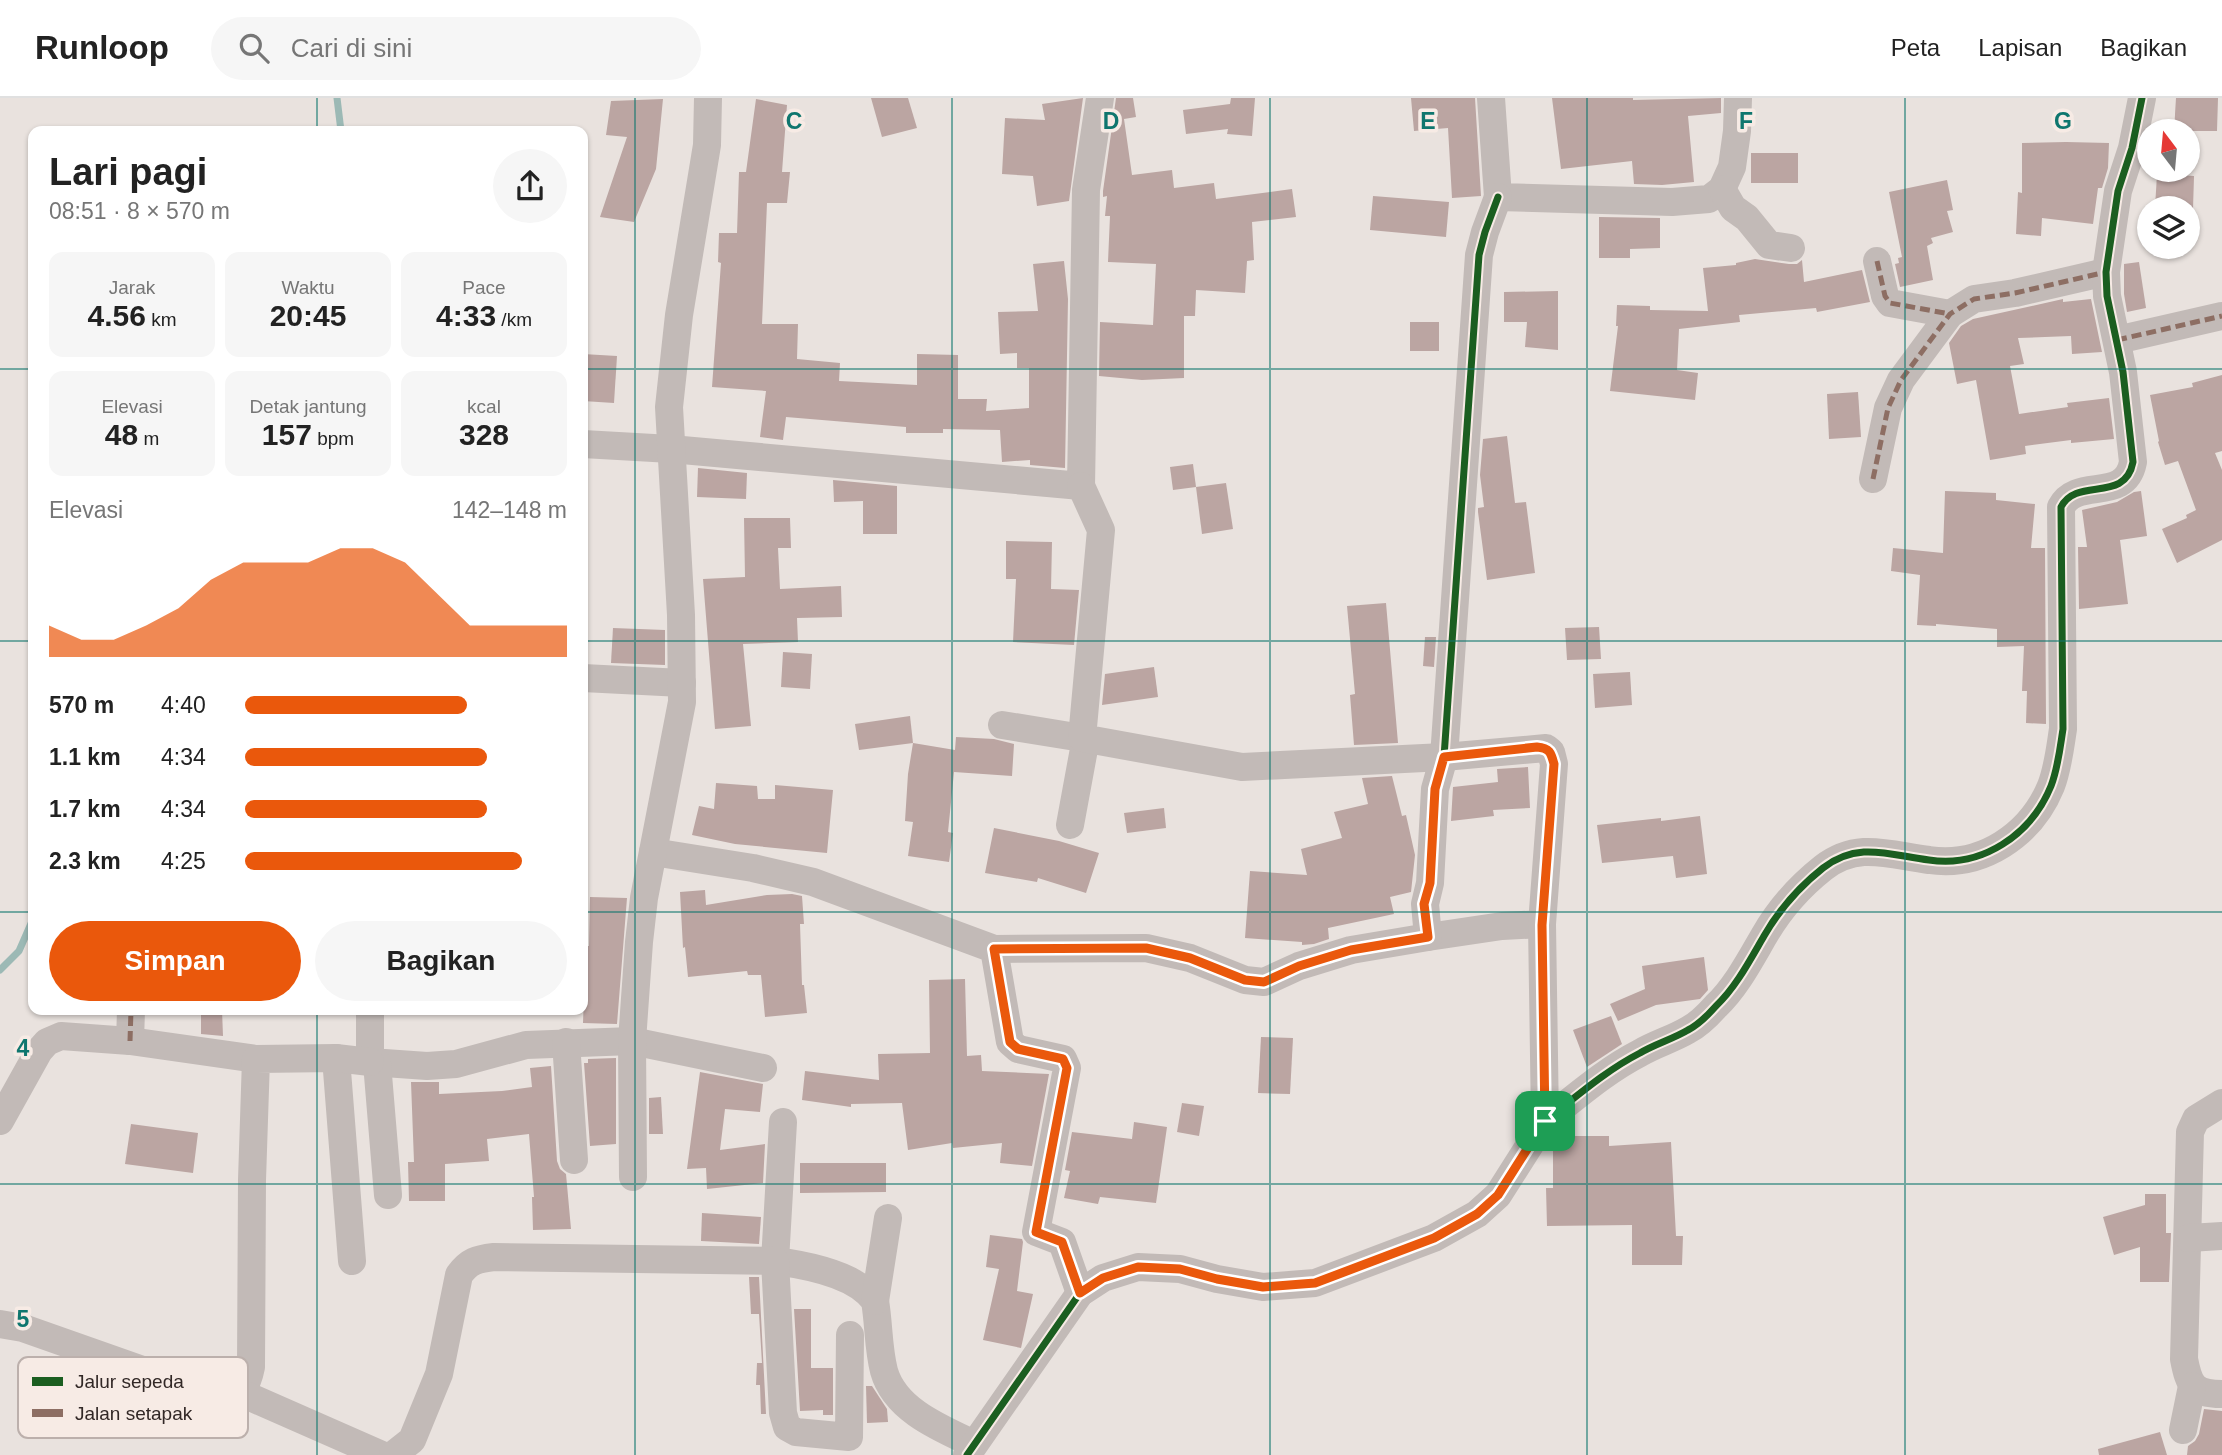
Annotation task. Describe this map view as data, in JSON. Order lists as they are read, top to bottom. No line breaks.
{"legend":["Jalur sepeda","Jalan setapak"],"north":"top","page":{"header":"Runloop","search":"Cari di sini","nav":["Peta","Lapisan","Bagikan"],"heading":["Lari pagi","08:51 · 8 × 570 m"],"stats":[["Jarak","4.56 km"],["Waktu","20:45"],["Pace","4:33 /km"],["Elevasi","48 m"],["Detak jantung","157 bpm"],["kcal","328"]],"chart":["Elevasi","142–148 m"],"list":[{"name":"570 m","note":"4:40"},{"name":"1.1 km","note":"4:34"},{"name":"1.7 km","note":"4:34"},{"name":"2.3 km","note":"4:25"}],"buttons":["Simpan","Bagikan"]},"grid":{"columns":["C","D","E","F","G"],"rows":["4","5"]}}
